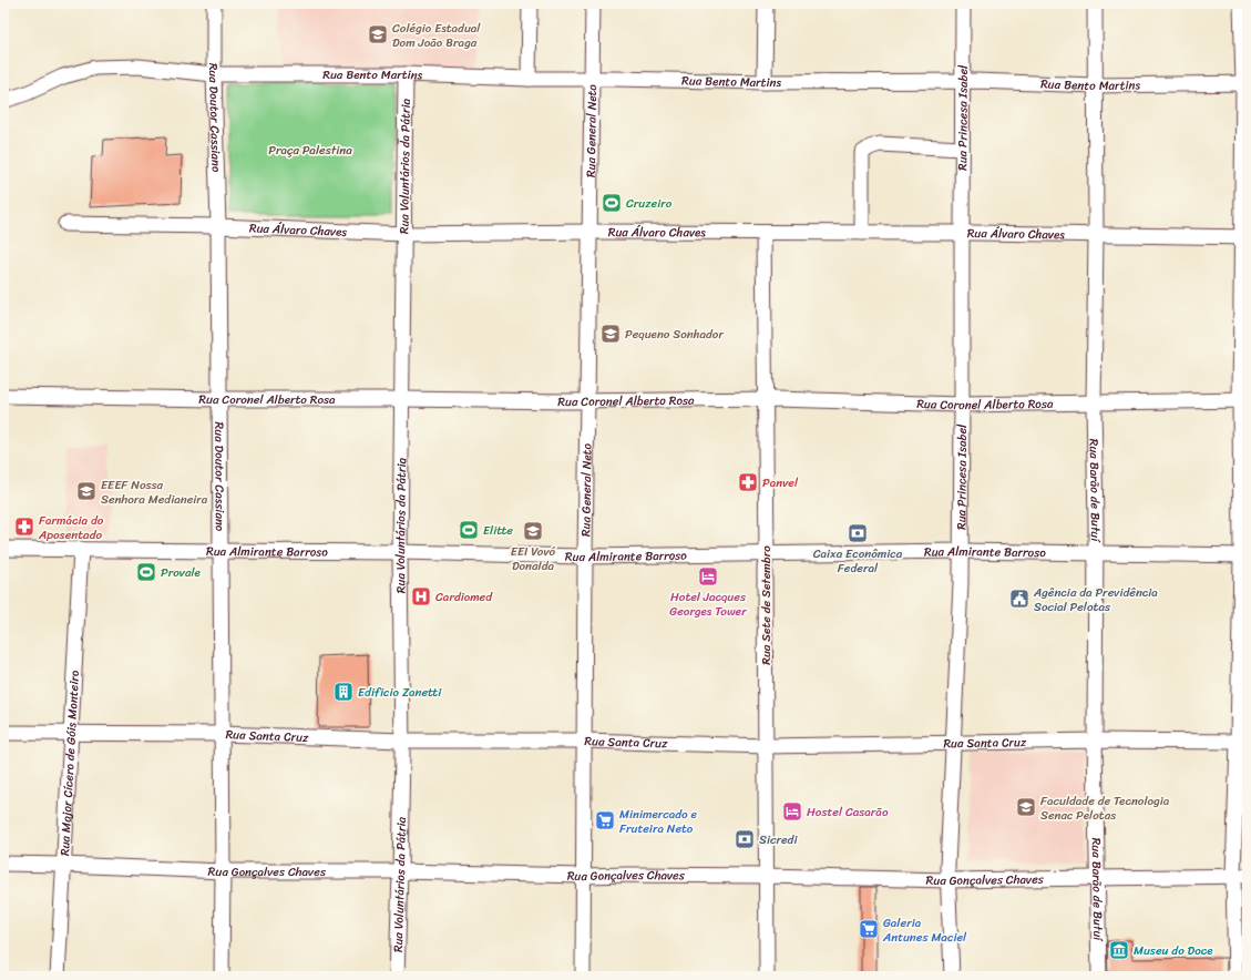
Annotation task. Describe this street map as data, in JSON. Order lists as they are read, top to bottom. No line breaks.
{"streets":{"street":["Rua Bento Martins","Rua Doutor Cassiano","Rua Princesa Isabel","Rua General Neto","Rua Voluntários da Pátria","Rua Álvaro Chaves","Rua Coronel Alberto Rosa","Rua Barão de Butuí","Rua Almirante Barroso","Rua Sete de Setembro","Rua Santa Cruz","Rua Major Cícero de Góis Monteiro","Rua Gonçalves Chaves"]},"crossings":[["Rua Bento Martins","Rua Doutor Cassiano"],["Rua Bento Martins","Rua Princesa Isabel"],["Rua Bento Martins","Rua General Neto"],["Rua Bento Martins","Rua Voluntários da Pátria"],["Rua Bento Martins","Rua Barão de Butuí"],["Rua Doutor Cassiano","Rua Álvaro Chaves"],["Rua Doutor Cassiano","Rua Coronel Alberto Rosa"],["Rua Doutor Cassiano","Rua Almirante Barroso"],["Rua Doutor Cassiano","Rua Santa Cruz"],["Rua Doutor Cassiano","Rua Gonçalves Chaves"],["Rua Princesa Isabel","Rua Álvaro Chaves"],["Rua Princesa Isabel","Rua Coronel Alberto Rosa"],["Rua Princesa Isabel","Rua Almirante Barroso"],["Rua Princesa Isabel","Rua Santa Cruz"],["Rua Princesa Isabel","Rua Gonçalves Chaves"],["Rua General Neto","Rua Álvaro Chaves"],["Rua General Neto","Rua Coronel Alberto Rosa"],["Rua General Neto","Rua Almirante Barroso"],["Rua General Neto","Rua Santa Cruz"],["Rua General Neto","Rua Gonçalves Chaves"],["Rua Voluntários da Pátria","Rua Álvaro Chaves"],["Rua Voluntários da Pátria","Rua Coronel Alberto Rosa"],["Rua Voluntários da Pátria","Rua Almirante Barroso"],["Rua Voluntários da Pátria","Rua Santa Cruz"],["Rua Voluntários da Pátria","Rua Gonçalves Chaves"],["Rua Álvaro Chaves","Rua Barão de Butuí"],["Rua Álvaro Chaves","Rua Sete de Setembro"],["Rua Coronel Alberto Rosa","Rua Barão de Butuí"],["Rua Coronel Alberto Rosa","Rua Sete de Setembro"],["Rua Barão de Butuí","Rua Almirante Barroso"],["Rua Barão de Butuí","Rua Santa Cruz"],["Rua Barão de Butuí","Rua Gonçalves Chaves"],["Rua Almirante Barroso","Rua Sete de Setembro"],["Rua Almirante Barroso","Rua Major Cícero de Góis Monteiro"],["Rua Sete de Setembro","Rua Santa Cruz"],["Rua Sete de Setembro","Rua Gonçalves Chaves"],["Rua Santa Cruz","Rua Major Cícero de Góis Monteiro"],["Rua Major Cícero de Góis Monteiro","Rua Gonçalves Chaves"]],"parks":["Praça Palestina"],"places":{"school or university":["Colégio Estadual Dom João Braga","Pequeno Sonhador","EEEF Nossa Senhora Medianeira","EEI Vovó Donalda","Faculdade de Tecnologia Senac Pelotas"],"sports":["Cruzeiro","Elitte","Provale"],"pharmacy":["Panvel","Farmácia do Aposentado"],"bank":["Caixa Econômica Federal","Sicredi"],"hotel":["Hotel Jacques Georges Tower","Hostel Casarão"],"hospital":["Cardiomed"],"public building":["Agência da Previdência Social Pelotas"],"building":["Edificio Zanetti"],"supermarket":["Minimercado e Fruteira Neto","Galeria Antunes Maciel"],"museum":["Museu do Doce"]}}
